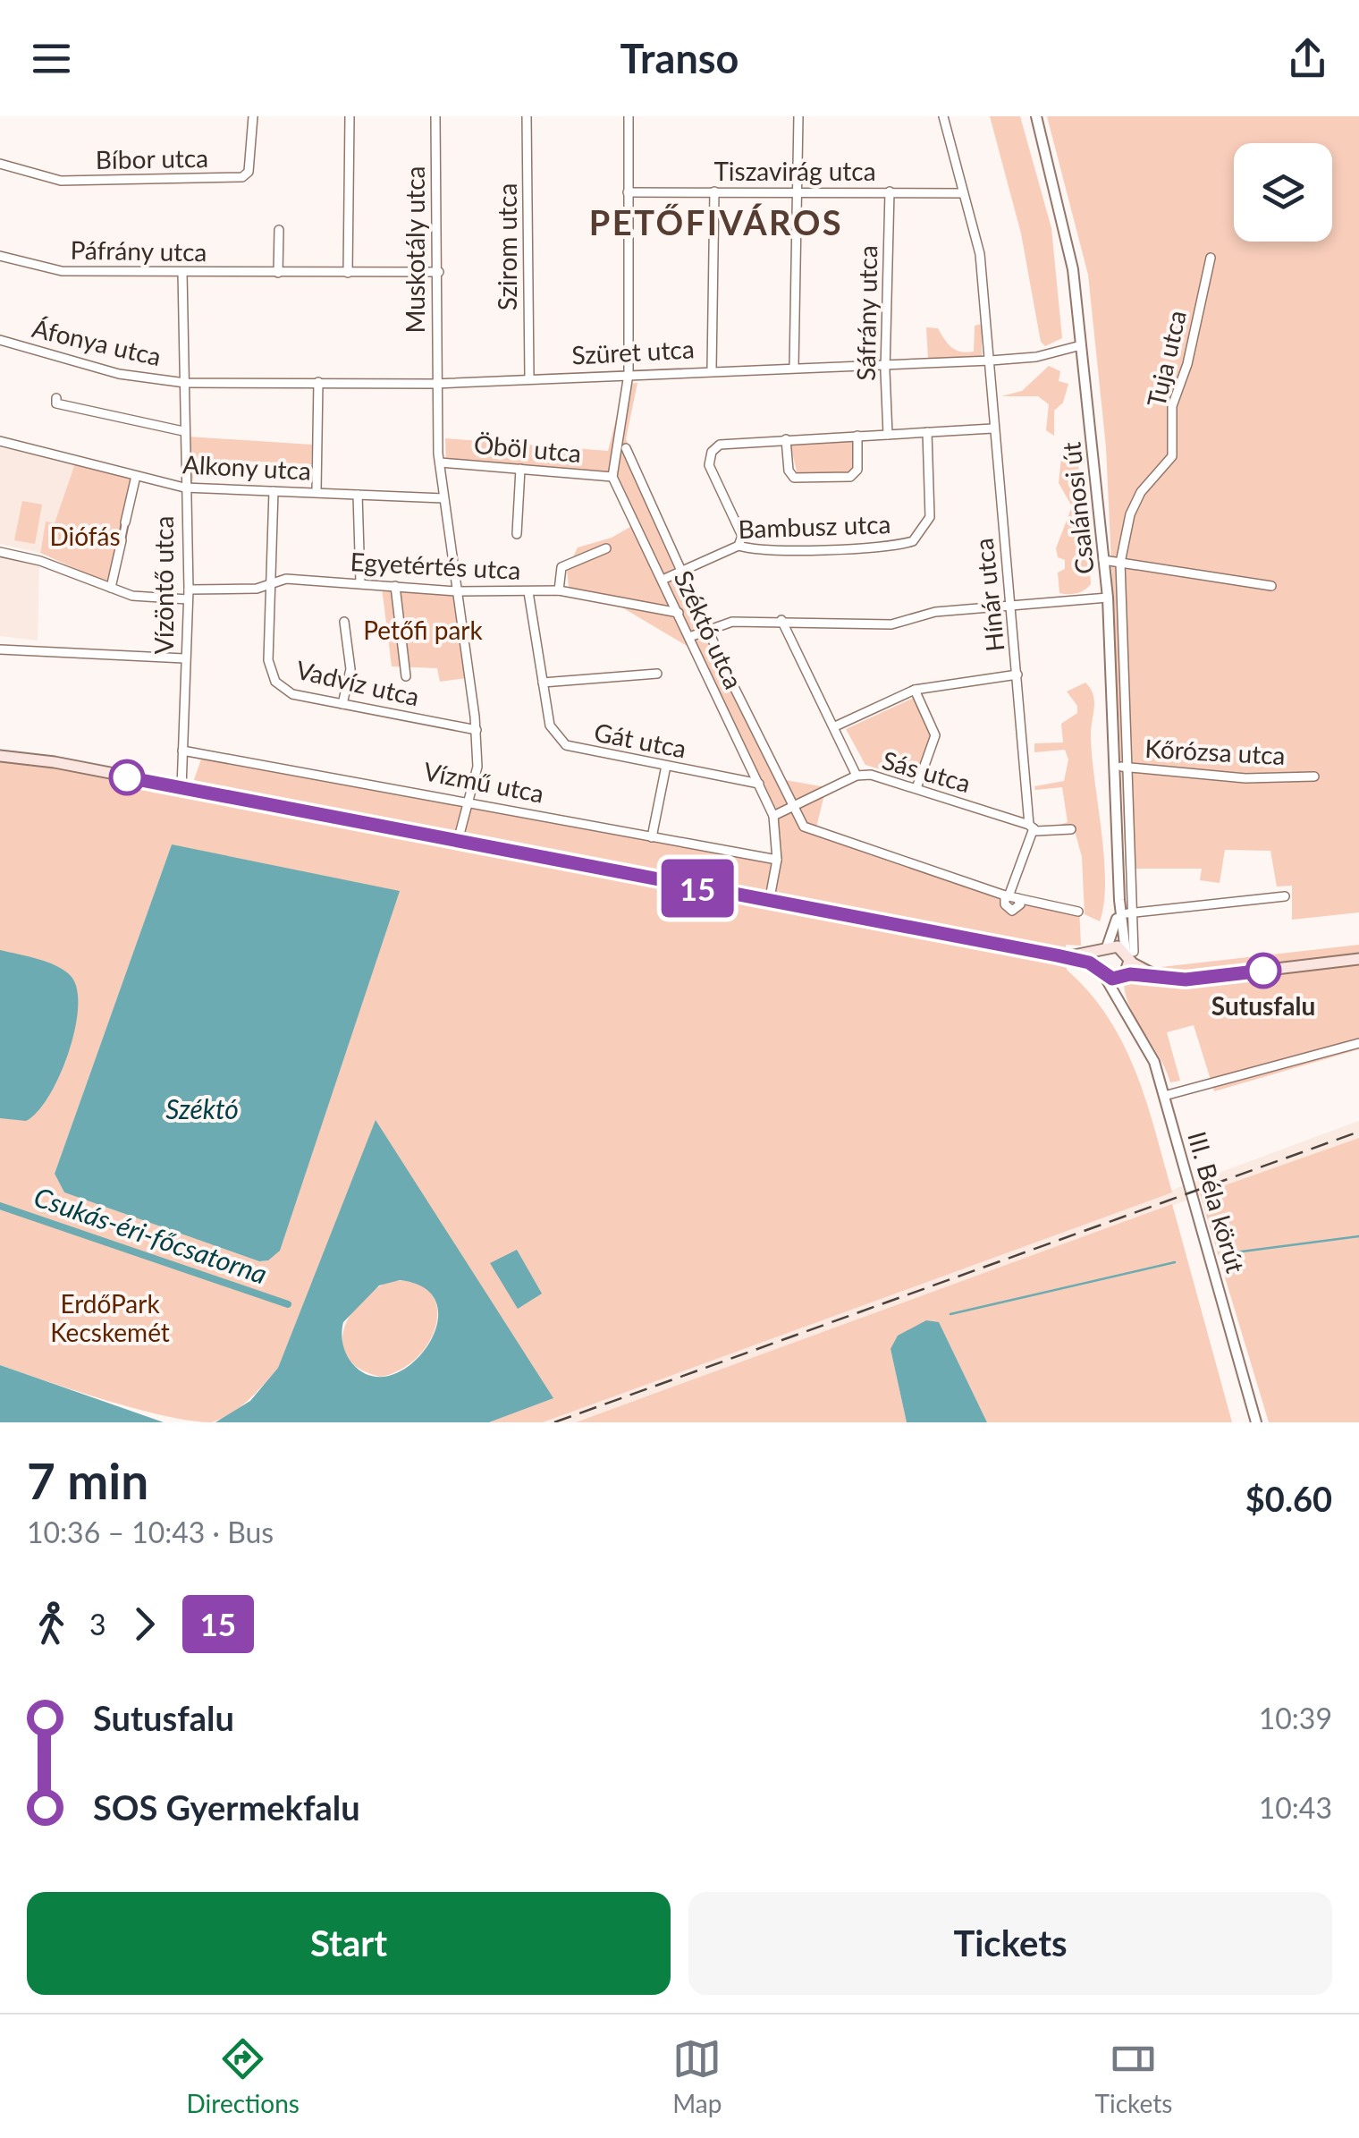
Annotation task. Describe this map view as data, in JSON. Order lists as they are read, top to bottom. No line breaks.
{"streets":{"street":["Bíbor utca","Tiszavirág utca","Szirom utca","Muskotály utca","Páfrány utca","Sáfrány utca","Áfonya utca","Szüret utca","Tuja utca","Öböl utca","Alkony utca","Csalánosi út","Bambusz utca","Egyetértés utca","Vízöntő utca","Hínár utca","Széktó utca","Vadvíz utca","Gát utca","Kőrózsa utca","Sás utca","Vízmű utca","III. Béla körút"]},"crossings":[["Tiszavirág utca","Sáfrány utca"],["Tiszavirág utca","Hínár utca"],["Szirom utca","Szüret utca"],["Muskotály utca","Páfrány utca"],["Muskotály utca","Szüret utca"],["Muskotály utca","Öböl utca"],["Muskotály utca","Alkony utca"],["Muskotály utca","Egyetértés utca"],["Muskotály utca","Vadvíz utca"],["Muskotály utca","Vízmű utca"],["Páfrány utca","Vízöntő utca"],["Sáfrány utca","Szüret utca"],["Áfonya utca","Szüret utca"],["Áfonya utca","Vízöntő utca"],["Szüret utca","Csalánosi út"],["Szüret utca","Vízöntő utca"],["Szüret utca","Hínár utca"],["Tuja utca","Csalánosi út"],["Tuja utca","Kőrózsa utca"],["Öböl utca","Széktó utca"],["Alkony utca","Vízöntő utca"],["Csalánosi út","Kőrózsa utca"],["Bambusz utca","Széktó utca"],["Egyetértés utca","Vízöntő utca"],["Egyetértés utca","Széktó utca"],["Egyetértés utca","Vadvíz utca"],["Egyetértés utca","Gát utca"],["Vízöntő utca","Vízmű utca"],["Hínár utca","Sás utca"],["Széktó utca","Gát utca"],["Széktó utca","Sás utca"],["Széktó utca","Vízmű utca"]],"districts":["PETŐFIVÁROS"],"water":["Széktó","Csukás-éri-főcsatorna"],"parks":["Diófás","Petőfi park","ErdőPark Kecskemét"],"places":["Sutusfalu"],"lines":["bus line 15"],"page":{"header":"Transo","on_map":"15","heading":["7 min","10:36 – 10:43 · Bus","$0.60"],"legs":["3","15"],"list":[{"name":"Sutusfalu","value":"10:39"},{"name":"SOS Gyermekfalu","value":"10:43"}],"buttons":["Start","Tickets"],"tabs":["Directions","Map","Tickets"]}}
